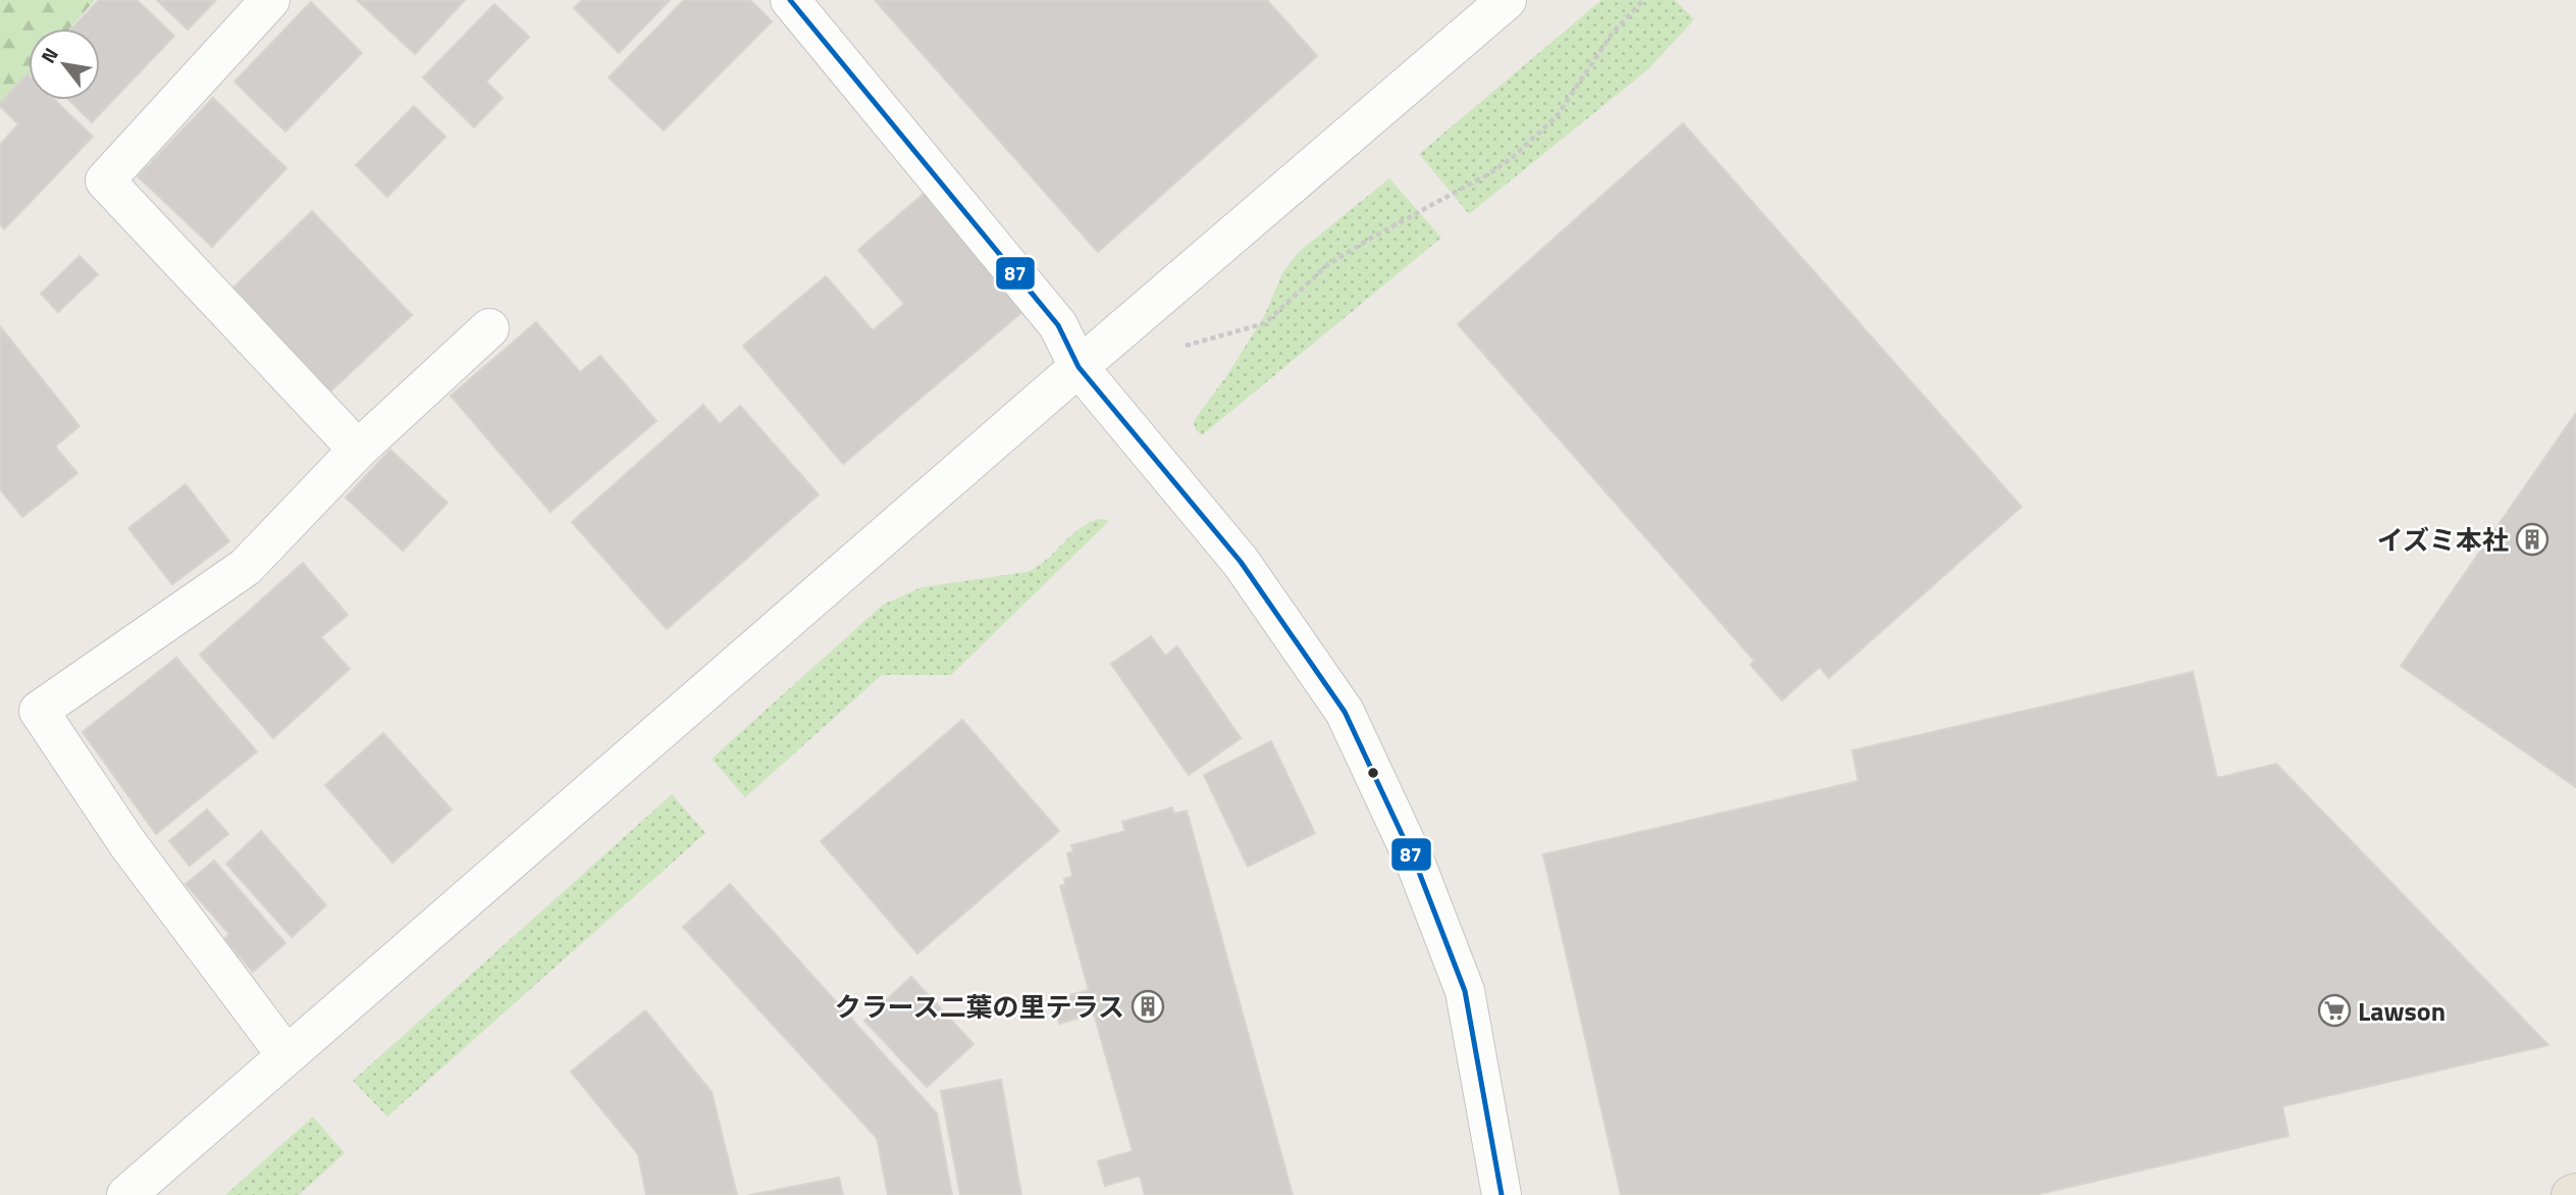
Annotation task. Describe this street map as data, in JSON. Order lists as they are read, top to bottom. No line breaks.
{"places":{"building":["イズミ本社","クラース二葉の里テラス"],"supermarket":["Lawson"]},"lines":["transit line 87"],"north":"top left"}
